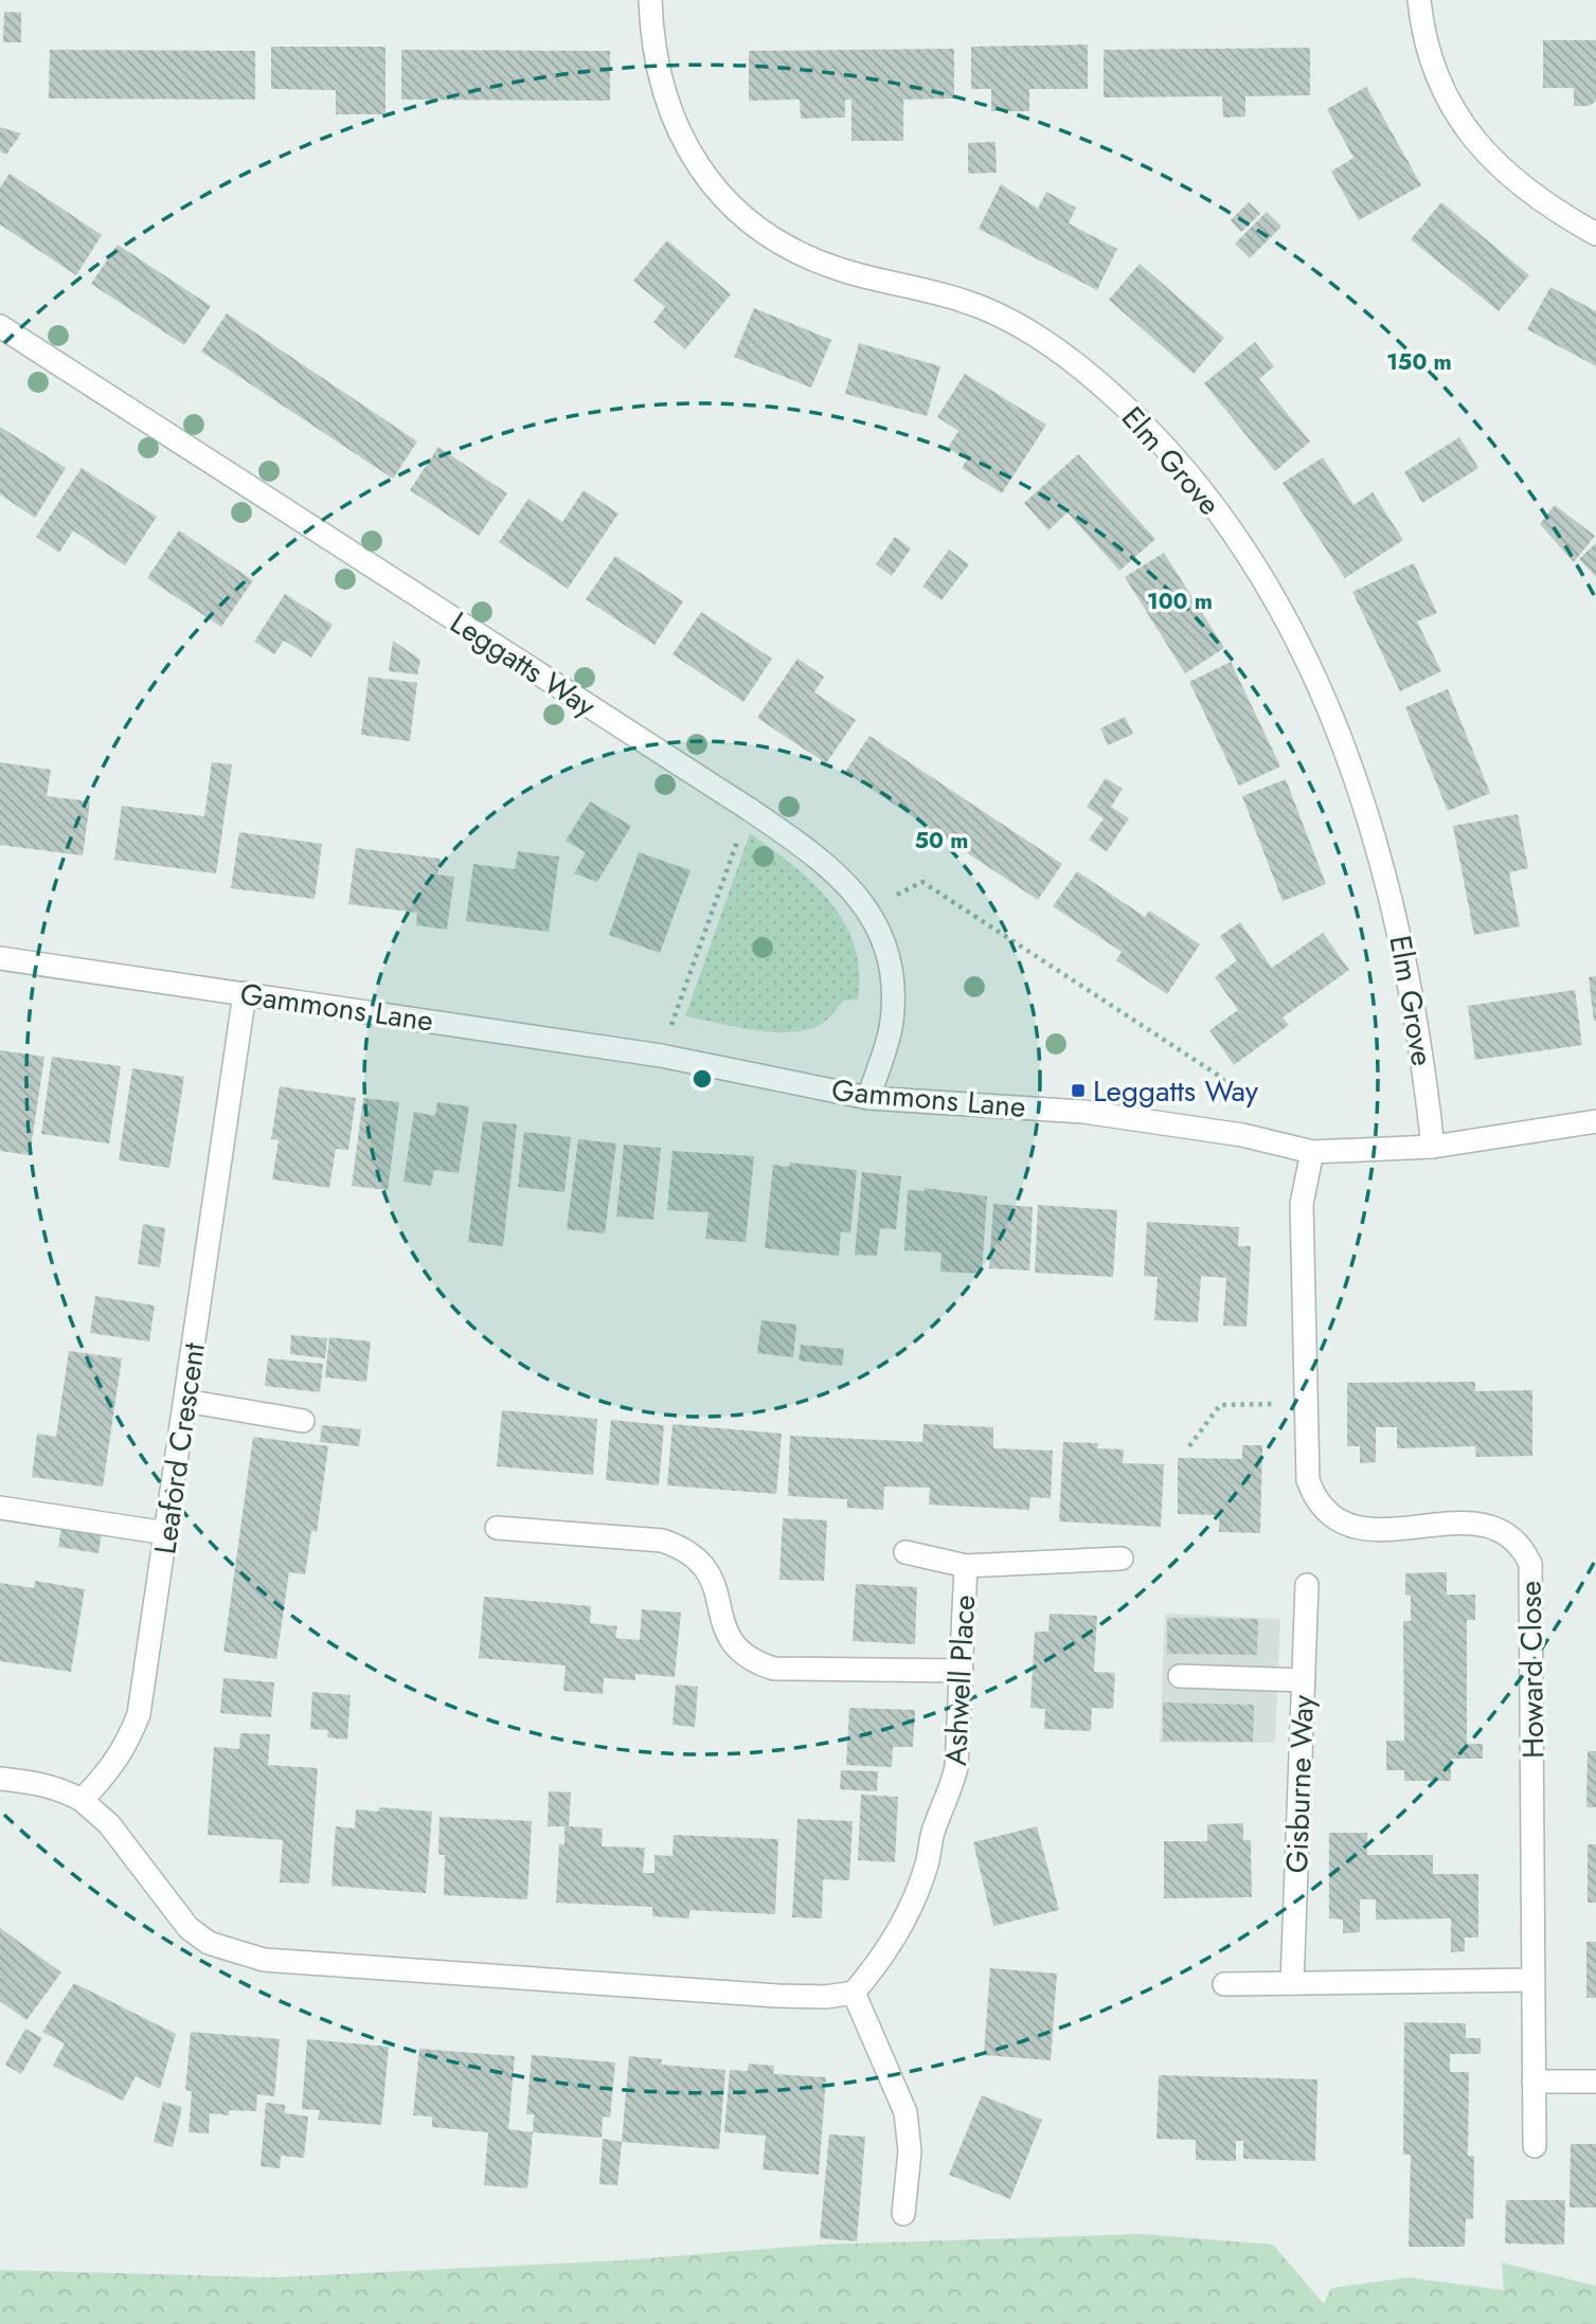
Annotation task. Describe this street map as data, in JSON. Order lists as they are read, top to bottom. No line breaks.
{"streets":{"street":["Elm Grove","Leggatts Way","Gammons Lane","Leaford Crescent","Howard Close","Ashwell Place","Gisburne Way"]},"crossings":[["Elm Grove","Gammons Lane"],["Leggatts Way","Gammons Lane"],["Gammons Lane","Leaford Crescent"],["Gammons Lane","Howard Close"]],"places":{"transit":["Leggatts Way"]},"rings":["150 m","100 m","50 m"]}
